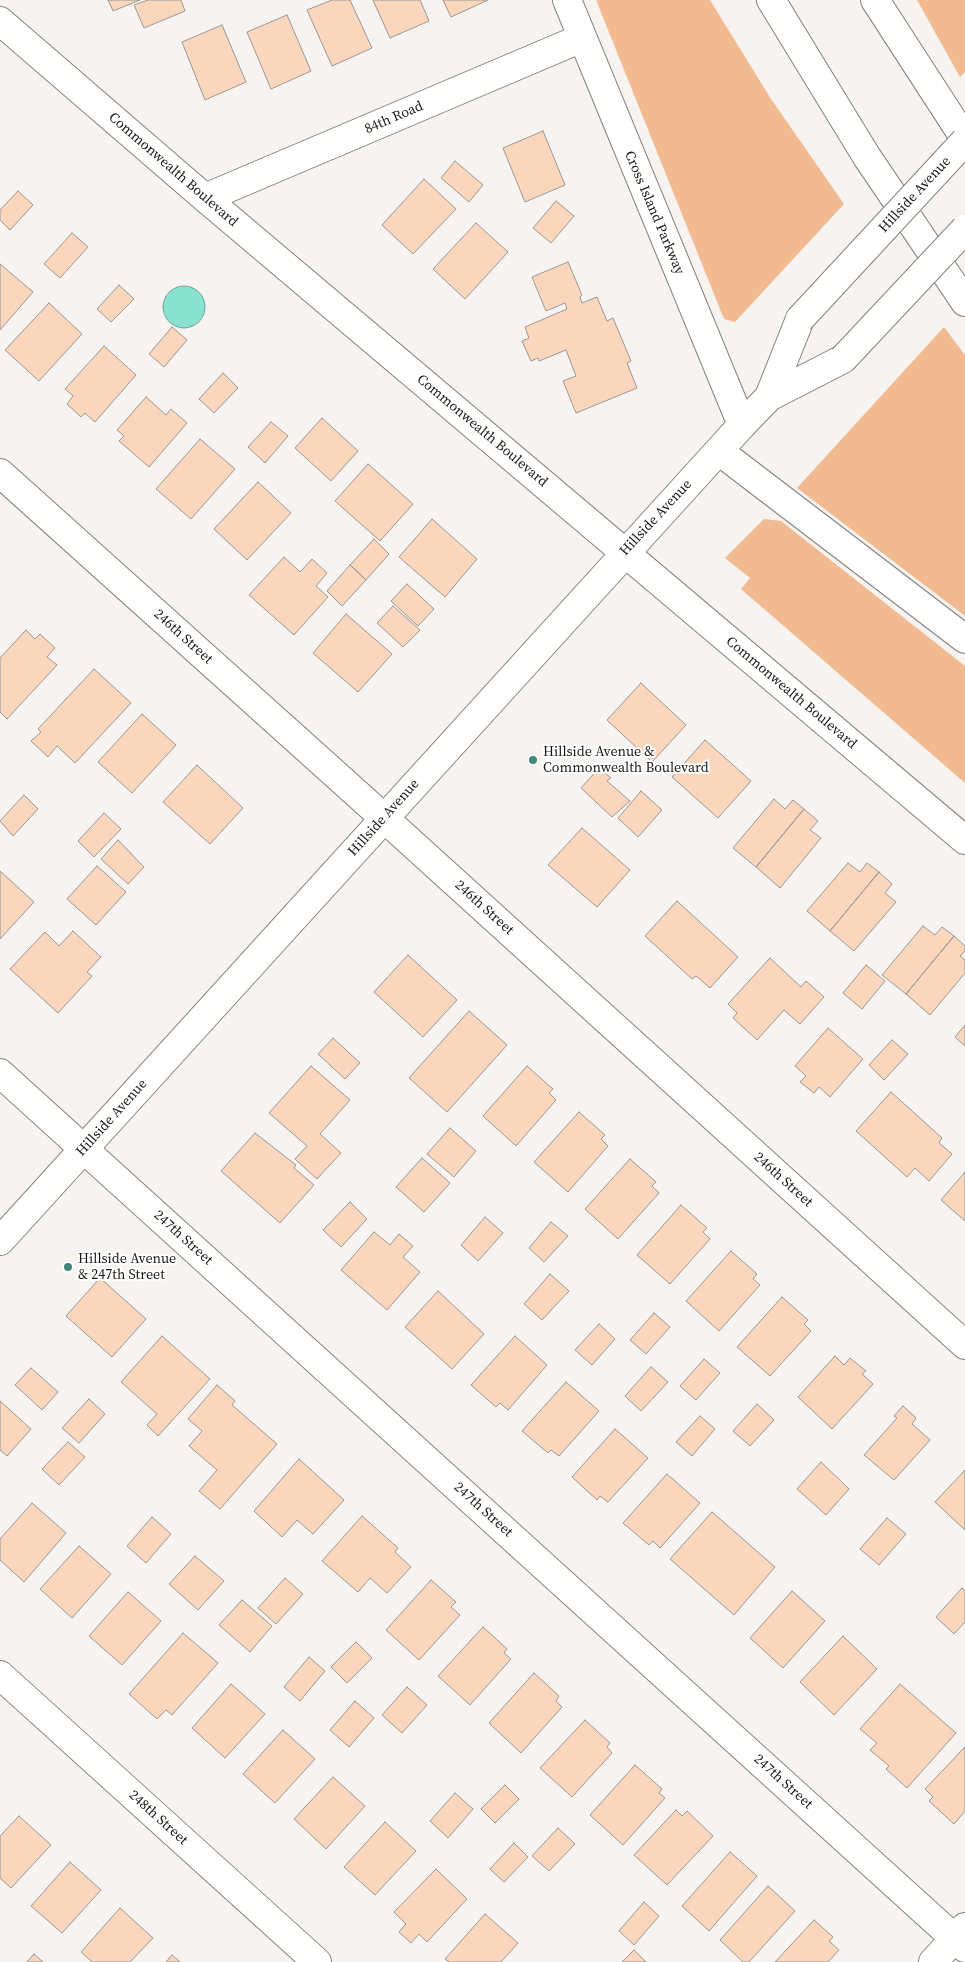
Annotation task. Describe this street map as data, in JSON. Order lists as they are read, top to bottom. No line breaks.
{"streets":{"main road":["84th Road","Commonwealth Boulevard","Hillside Avenue","Cross Island Parkway","246th Street","247th Street","248th Street"]},"crossings":[["84th Road","Commonwealth Boulevard"],["84th Road","Cross Island Parkway"],["Commonwealth Boulevard","Hillside Avenue"],["Hillside Avenue","Cross Island Parkway"],["Hillside Avenue","246th Street"],["Hillside Avenue","247th Street"]],"places":["Hillside Avenue & Commonwealth Boulevard","Hillside Avenue & 247th Street"]}
